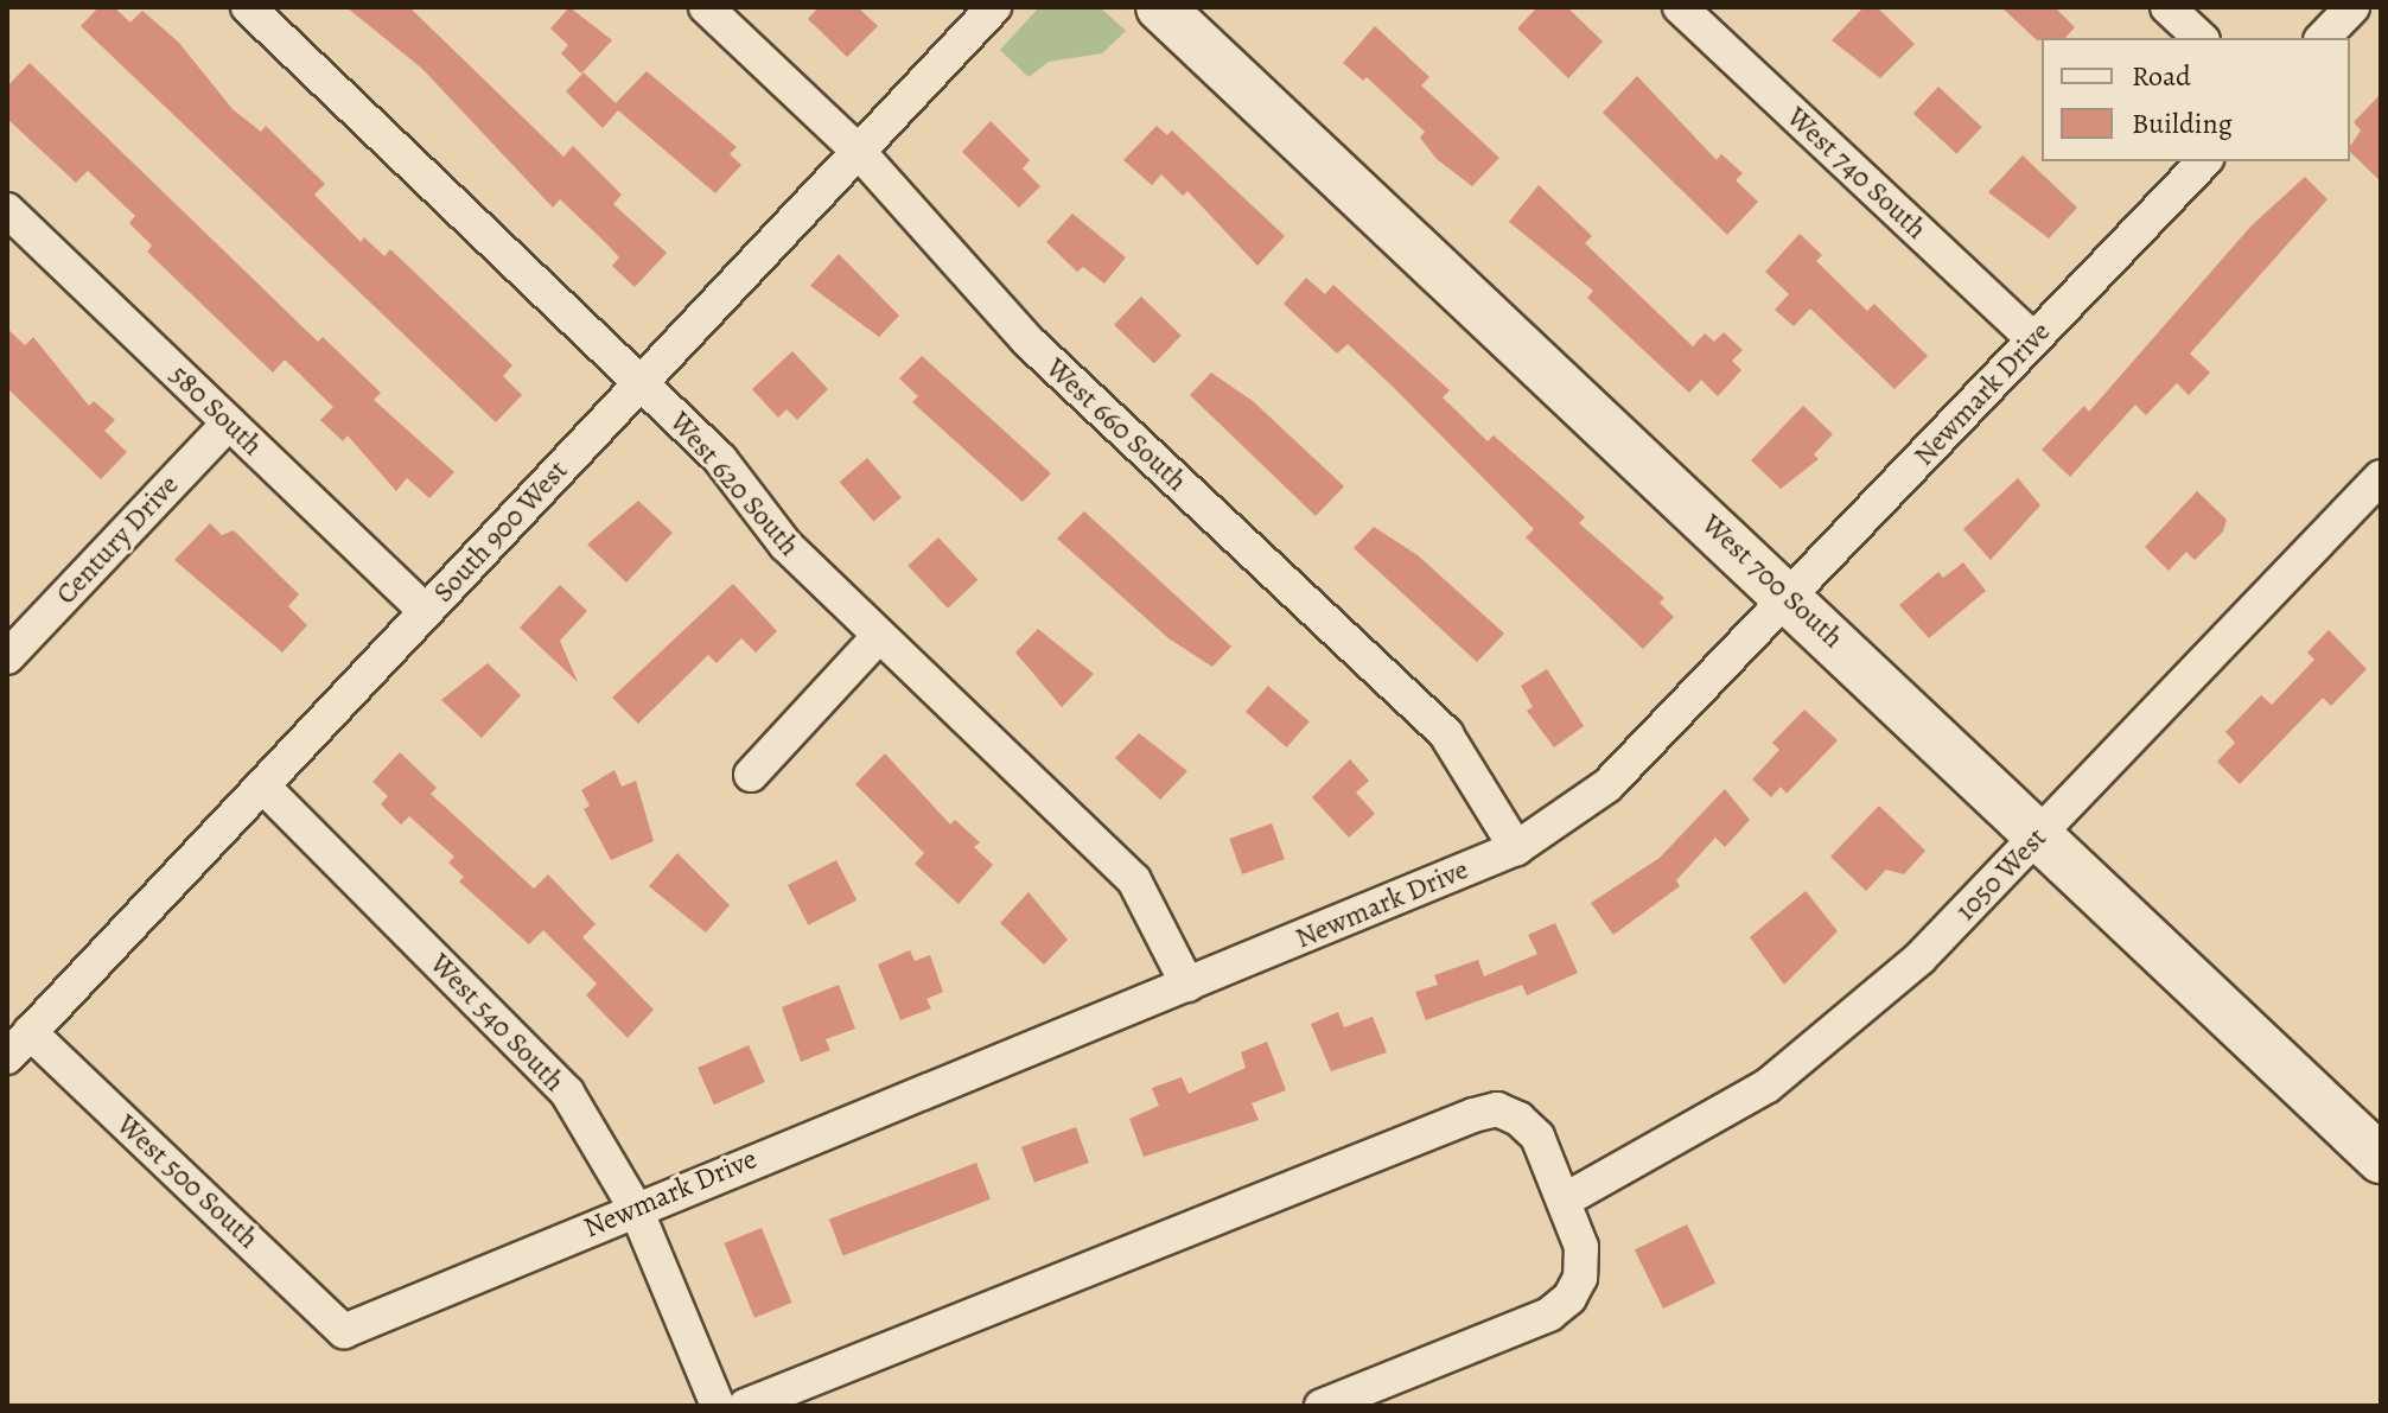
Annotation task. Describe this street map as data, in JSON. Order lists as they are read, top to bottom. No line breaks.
{"streets":{"street":["West 740 South","Newmark Drive","580 South","West 660 South","West 620 South","South 900 West","Century Drive","West 700 South","1050 West","West 540 South","West 500 South"]},"crossings":[["West 740 South","Newmark Drive"],["Newmark Drive","West 660 South"],["Newmark Drive","West 620 South"],["Newmark Drive","West 700 South"],["Newmark Drive","West 540 South"],["Newmark Drive","West 500 South"],["580 South","South 900 West"],["580 South","Century Drive"],["West 660 South","South 900 West"],["West 620 South","South 900 West"],["South 900 West","West 540 South"],["South 900 West","West 500 South"],["West 700 South","1050 West"]],"legend":["Road","Building"]}
